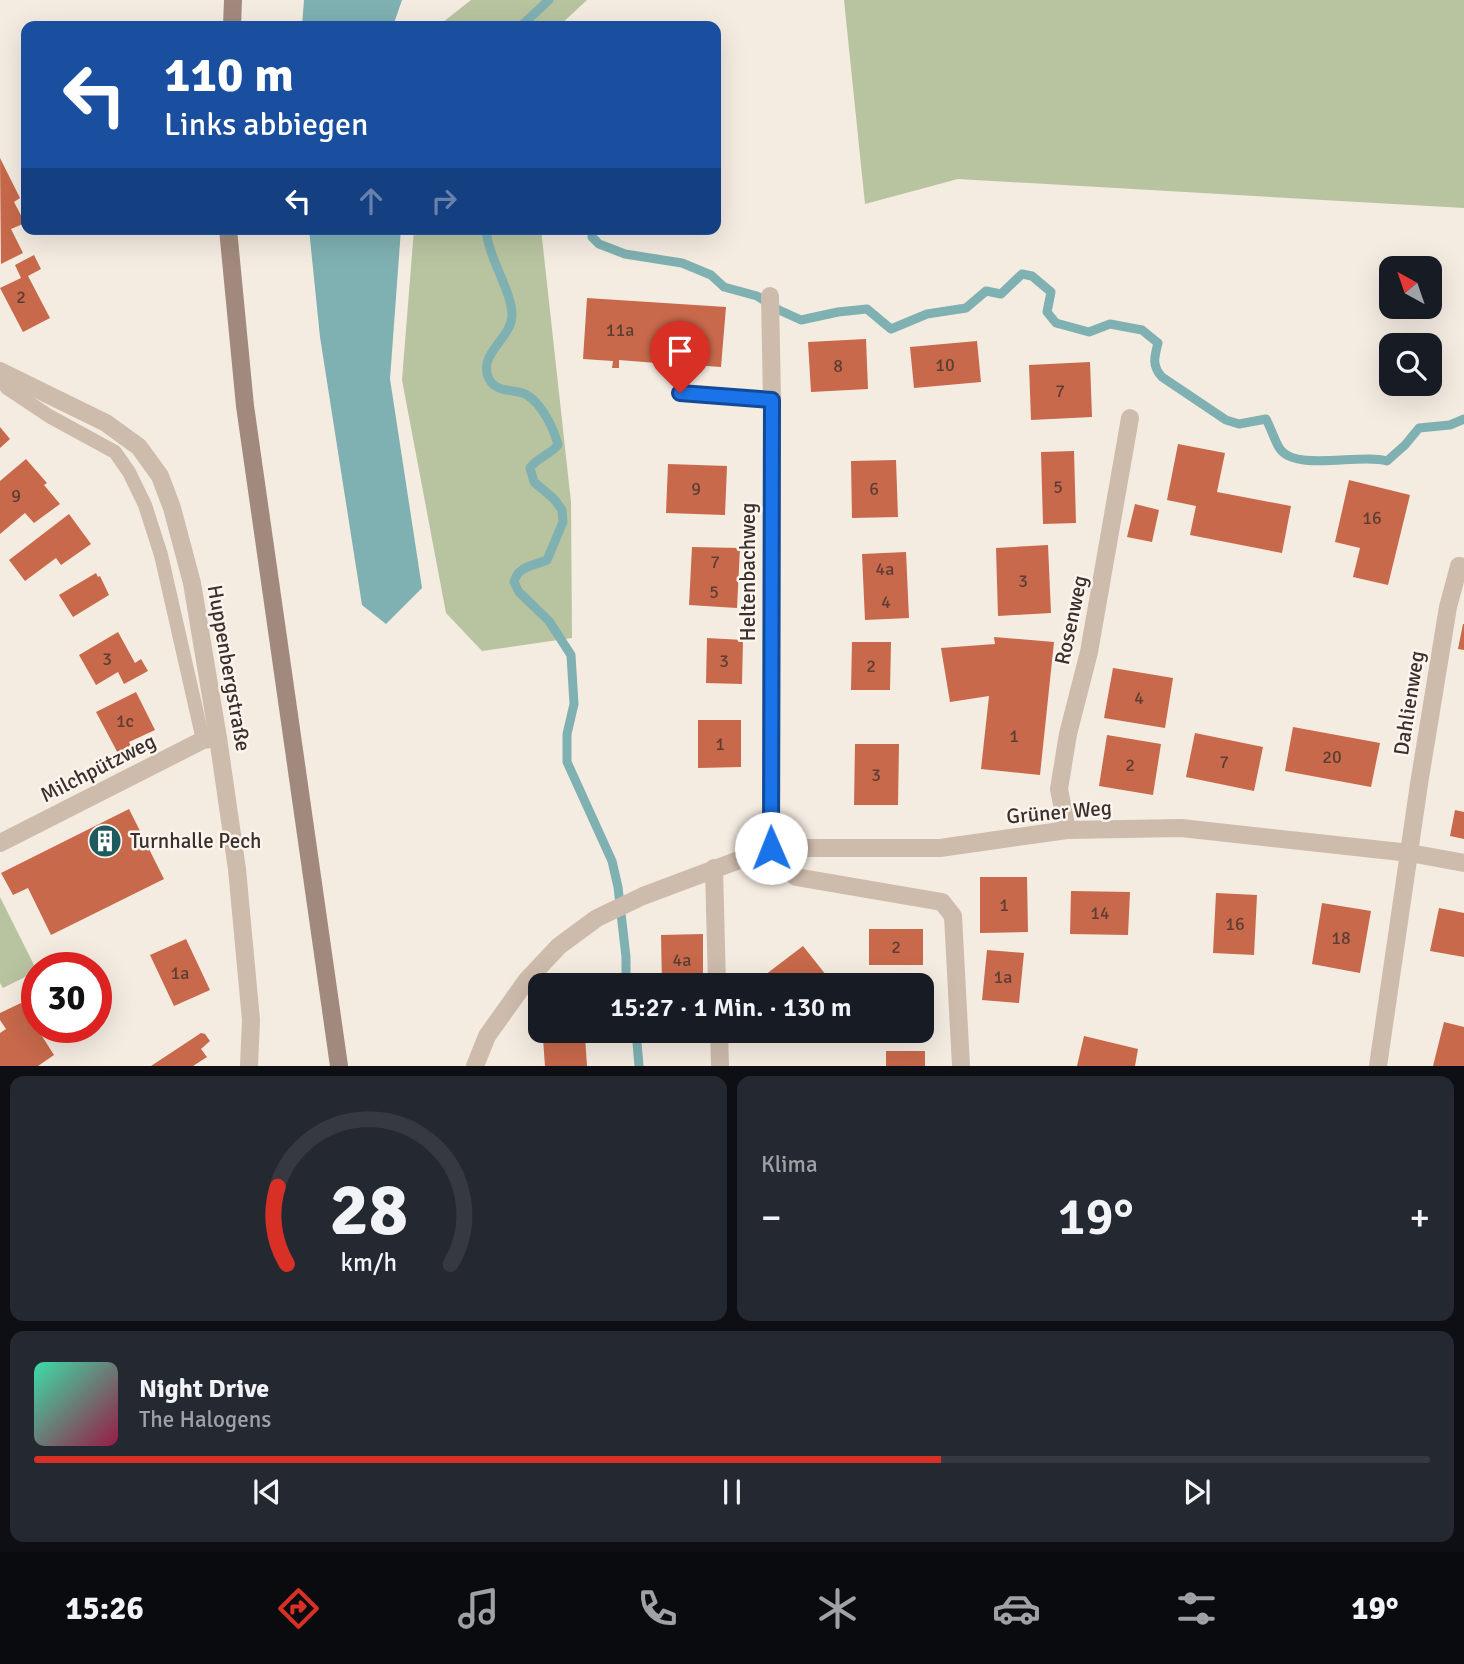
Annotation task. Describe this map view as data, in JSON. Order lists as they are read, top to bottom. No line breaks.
{"streets":{"street":["Heltenbachweg","Rosenweg","Huppenbergstraße","Dahlienweg","Milchpützweg","Grüner Weg"]},"crossings":[["Heltenbachweg","Grüner Weg"],["Rosenweg","Grüner Weg"],["Huppenbergstraße","Milchpützweg"],["Dahlienweg","Grüner Weg"]],"places":{"building":["Turnhalle Pech"]},"house_numbers":["2","11a","10","8","7","5","9","6","9","16","7","4a","3","5","4","3","3","2","4","1c","1","1","20","7","2","3","1","14","16","18","2","4a","1a","1a"],"north":"top left","page":{"turn":["110 m","Links abbiegen"],"limit":"30","trip":"15:27 · 1 Min. · 130 m","tile":"Klima","heat":["−","19°","+"],"song":["Night Drive","The Halogens"],"tabs":["15:26","19°"],"gauge":["28","km/h"]}}
